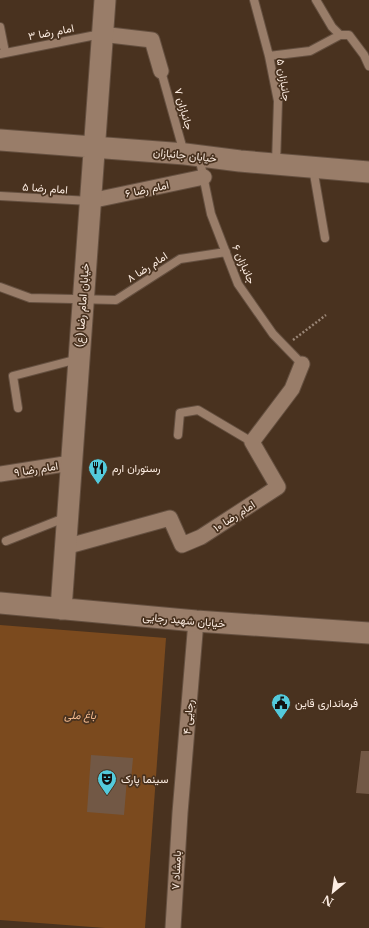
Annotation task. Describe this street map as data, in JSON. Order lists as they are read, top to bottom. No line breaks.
{"streets":{"street":["خیابان جانبازان","امام رضا ۶","خیابان امام رضا (ع)","امام رضا ۹","امام رضا ۱۰","خیابان شهید رجایی","رجایی ۴","بامشاد ۷"],"lane":["امام رضا ۳","جانبازان ۵","جانبازان ۷","امام رضا ۵","جانبازان ۶","امام رضا ۸"]},"crossings":[["امام رضا ۳","خیابان امام رضا (ع)"],["جانبازان ۵","خیابان جانبازان"],["جانبازان ۷","خیابان جانبازان"],["جانبازان ۷","جانبازان ۶"],["خیابان جانبازان","جانبازان ۶"],["خیابان جانبازان","خیابان امام رضا (ع)"],["امام رضا ۵","امام رضا ۶"],["امام رضا ۵","خیابان امام رضا (ع)"],["امام رضا ۶","جانبازان ۶"],["امام رضا ۶","خیابان امام رضا (ع)"],["جانبازان ۶","امام رضا ۸"],["امام رضا ۸","خیابان امام رضا (ع)"],["خیابان امام رضا (ع)","امام رضا ۹"],["خیابان امام رضا (ع)","امام رضا ۱۰"],["خیابان امام رضا (ع)","خیابان شهید رجایی"],["خیابان شهید رجایی","رجایی ۴"],["رجایی ۴","بامشاد ۷"]],"parks":["باغ ملی"],"places":{"restaurant":["رستوران ارم"],"public building":["فرمانداری قاین"],"theatre":["سینما پارک"]},"north":"bottom left"}
